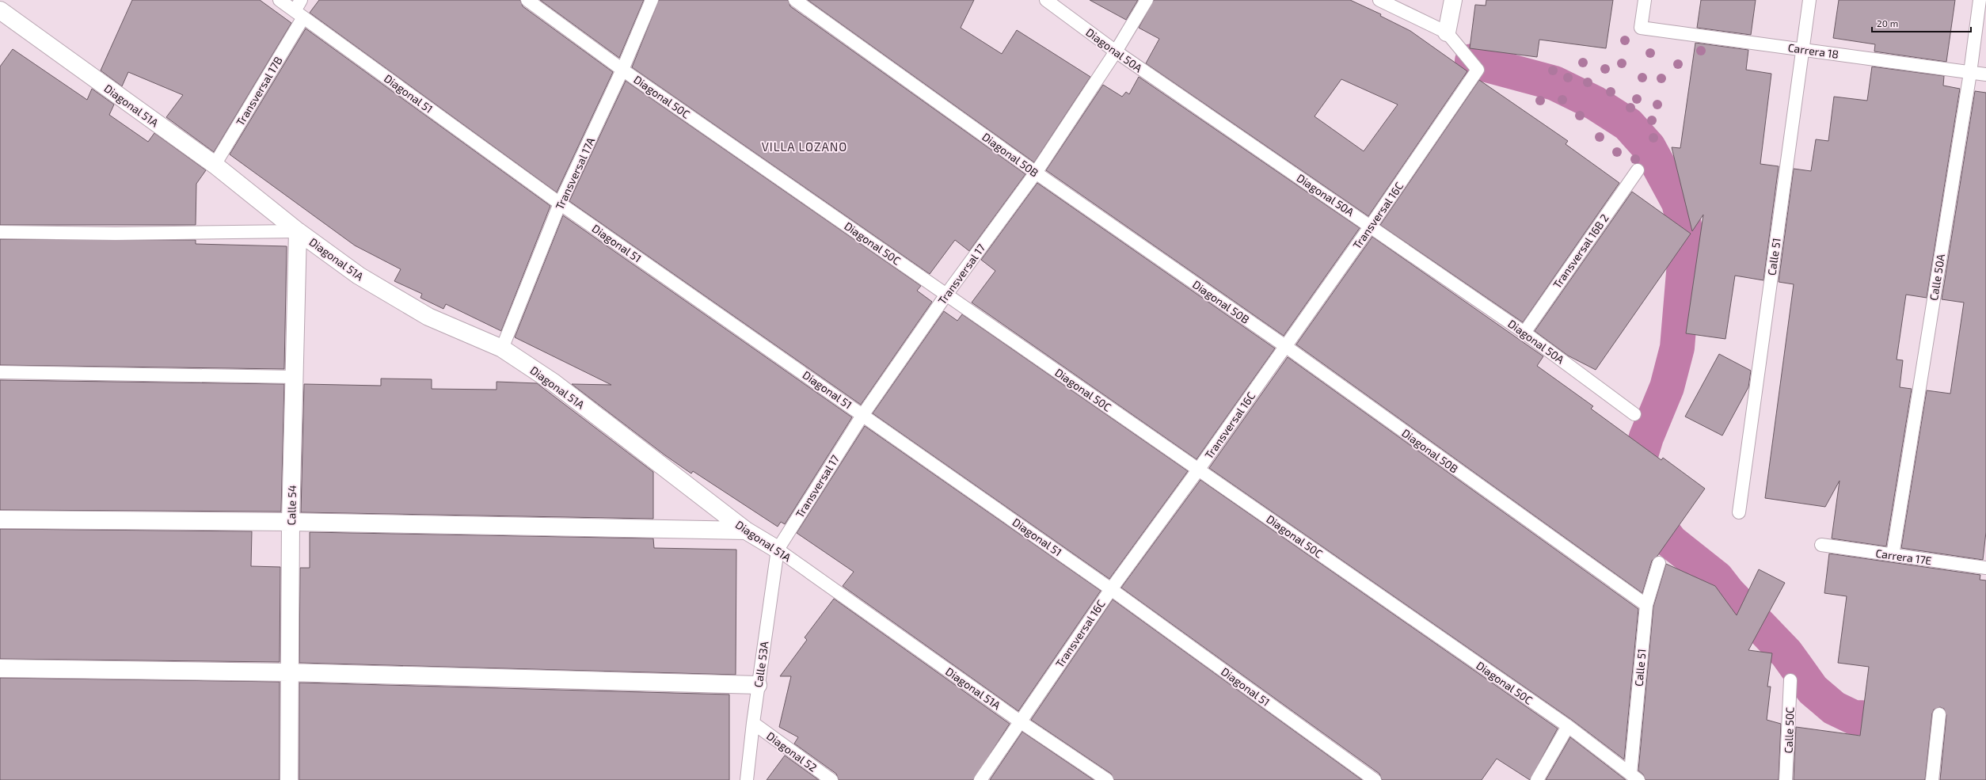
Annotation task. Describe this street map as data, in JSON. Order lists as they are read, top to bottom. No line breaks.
{"streets":{"street":["Diagonal 51A","Calle 54"],"lane":["Diagonal 50A","Carrera 18","Transversal 17B","Diagonal 51","Diagonal 50C","Diagonal 50B","Transversal 17A","Transversal 16C","Transversal 16B 2","Calle 51","Transversal 17","Calle 50A","Carrera 17E","Calle 53A","Calle 50C","Diagonal 52"]},"crossings":[["Diagonal 50A","Transversal 16C"],["Diagonal 50A","Transversal 16B 2"],["Diagonal 50A","Transversal 17"],["Carrera 18","Calle 51"],["Carrera 18","Calle 50A"],["Transversal 17B","Diagonal 51"],["Transversal 17B","Diagonal 51A"],["Diagonal 51","Transversal 17A"],["Diagonal 51","Transversal 16C"],["Diagonal 51","Transversal 17"],["Diagonal 50C","Transversal 17A"],["Diagonal 50C","Transversal 16C"],["Diagonal 50C","Calle 51"],["Diagonal 50C","Transversal 17"],["Diagonal 51A","Transversal 17A"],["Diagonal 51A","Transversal 16C"],["Diagonal 51A","Transversal 17"],["Diagonal 51A","Calle 54"],["Diagonal 51A","Calle 53A"],["Diagonal 50B","Transversal 16C"],["Diagonal 50B","Calle 51"],["Diagonal 50B","Transversal 17"],["Transversal 17","Calle 53A"],["Calle 50A","Carrera 17E"],["Calle 53A","Diagonal 52"]],"districts":["VILLA LOZANO"],"scale_bar":"20 m"}
